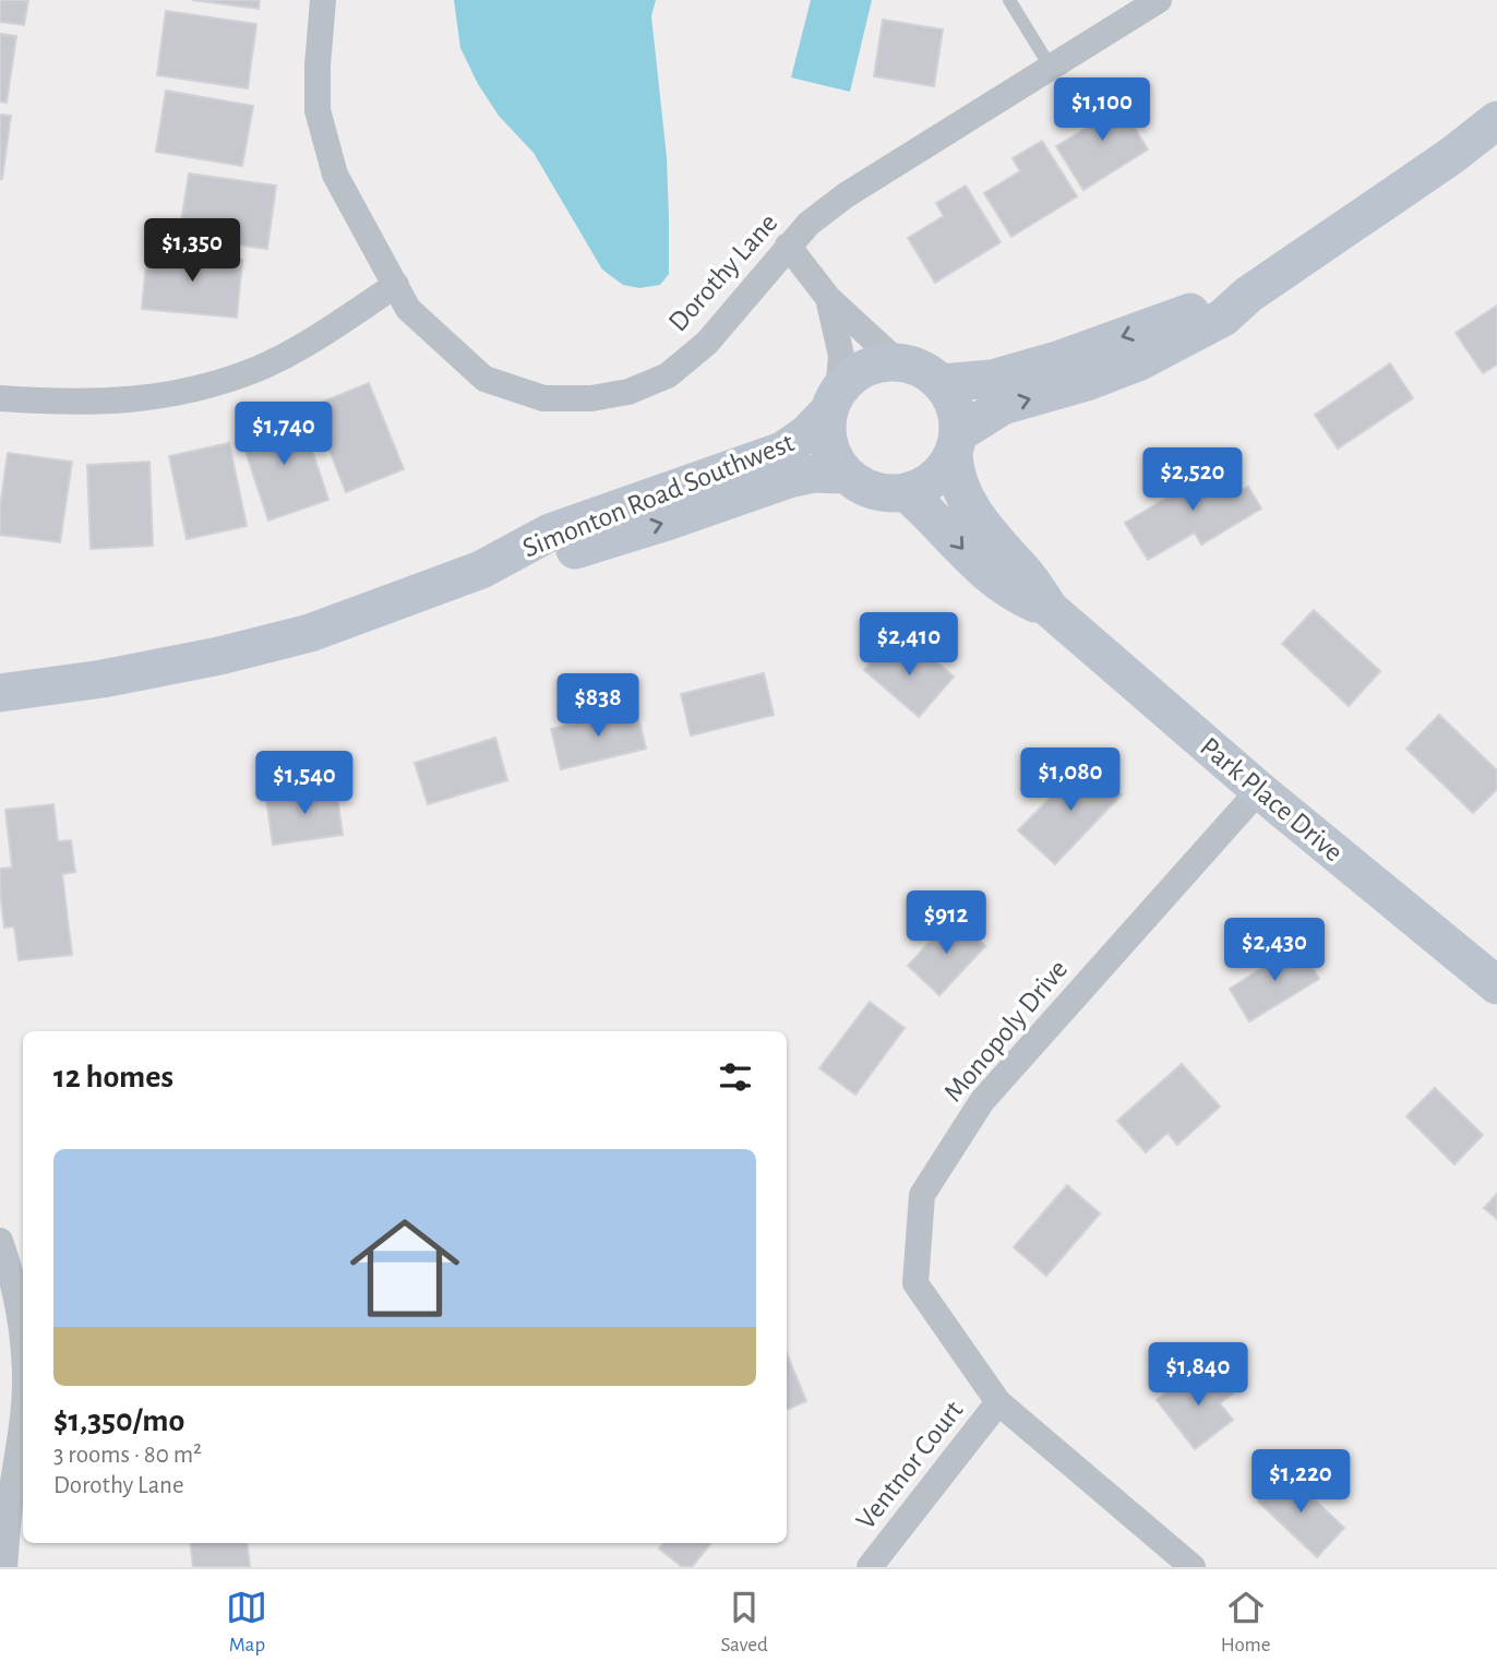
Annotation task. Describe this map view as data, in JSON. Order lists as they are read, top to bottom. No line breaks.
{"streets":{"street":["Dorothy Lane","Simonton Road Southwest","Park Place Drive","Monopoly Drive","Ventnor Court"]},"crossings":[["Simonton Road Southwest","Park Place Drive"],["Park Place Drive","Monopoly Drive"],["Monopoly Drive","Ventnor Court"]],"page":{"price":["$1,100","$1,350","$1,740","$2,520","$2,410","$838","$1,080","$1,540","$912","$2,430","$1,840","$1,220"],"heading":"12 homes","list":[{"name":"$1,350/mo","note":"3 rooms · 80 m² · Dorothy Lane"}],"tabs":["Map","Saved","Home"]}}
